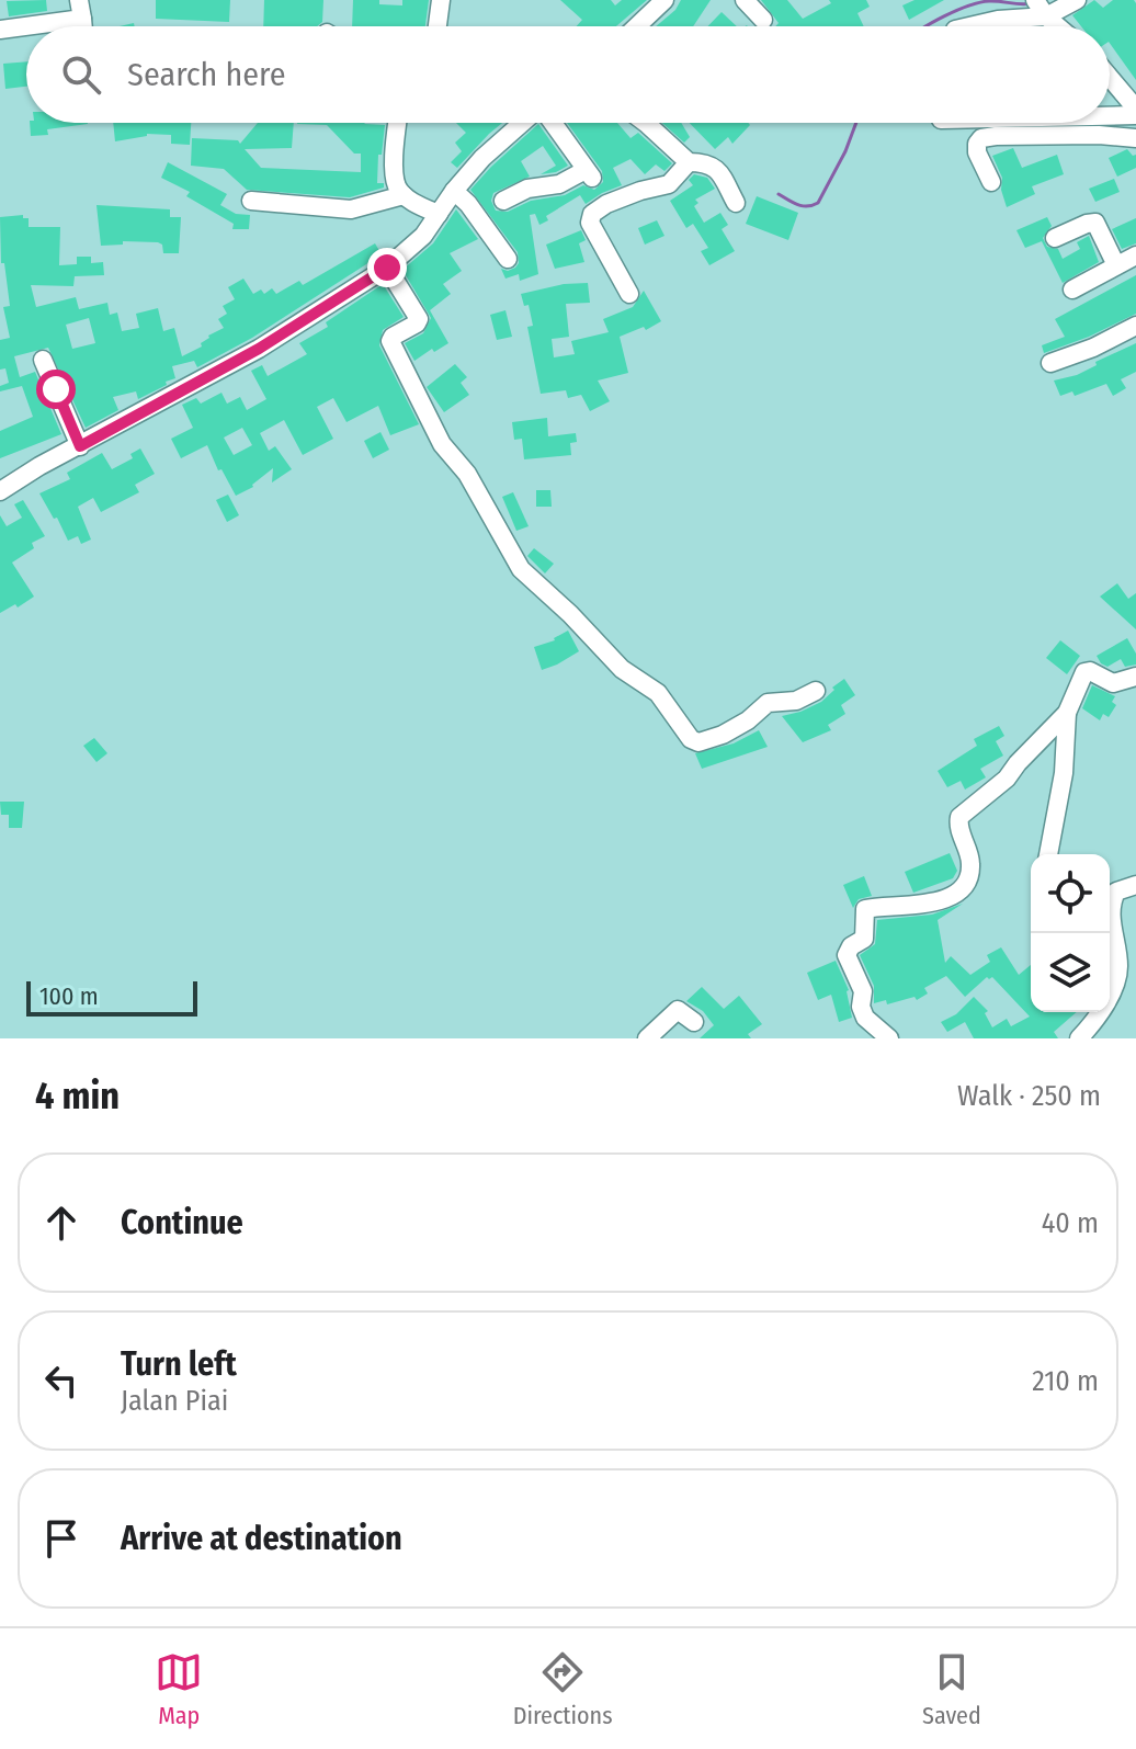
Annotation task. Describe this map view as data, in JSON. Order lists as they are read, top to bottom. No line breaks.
{"scale_bar":"100 m","page":{"search":"Search here","scale":"100 m","heading":["4 min","Walk · 250 m"],"list":[["Continue","40 m"],["Turn left","Jalan Piai","210 m"],"Arrive at destination"],"nav":["Map","Directions","Saved"]}}
